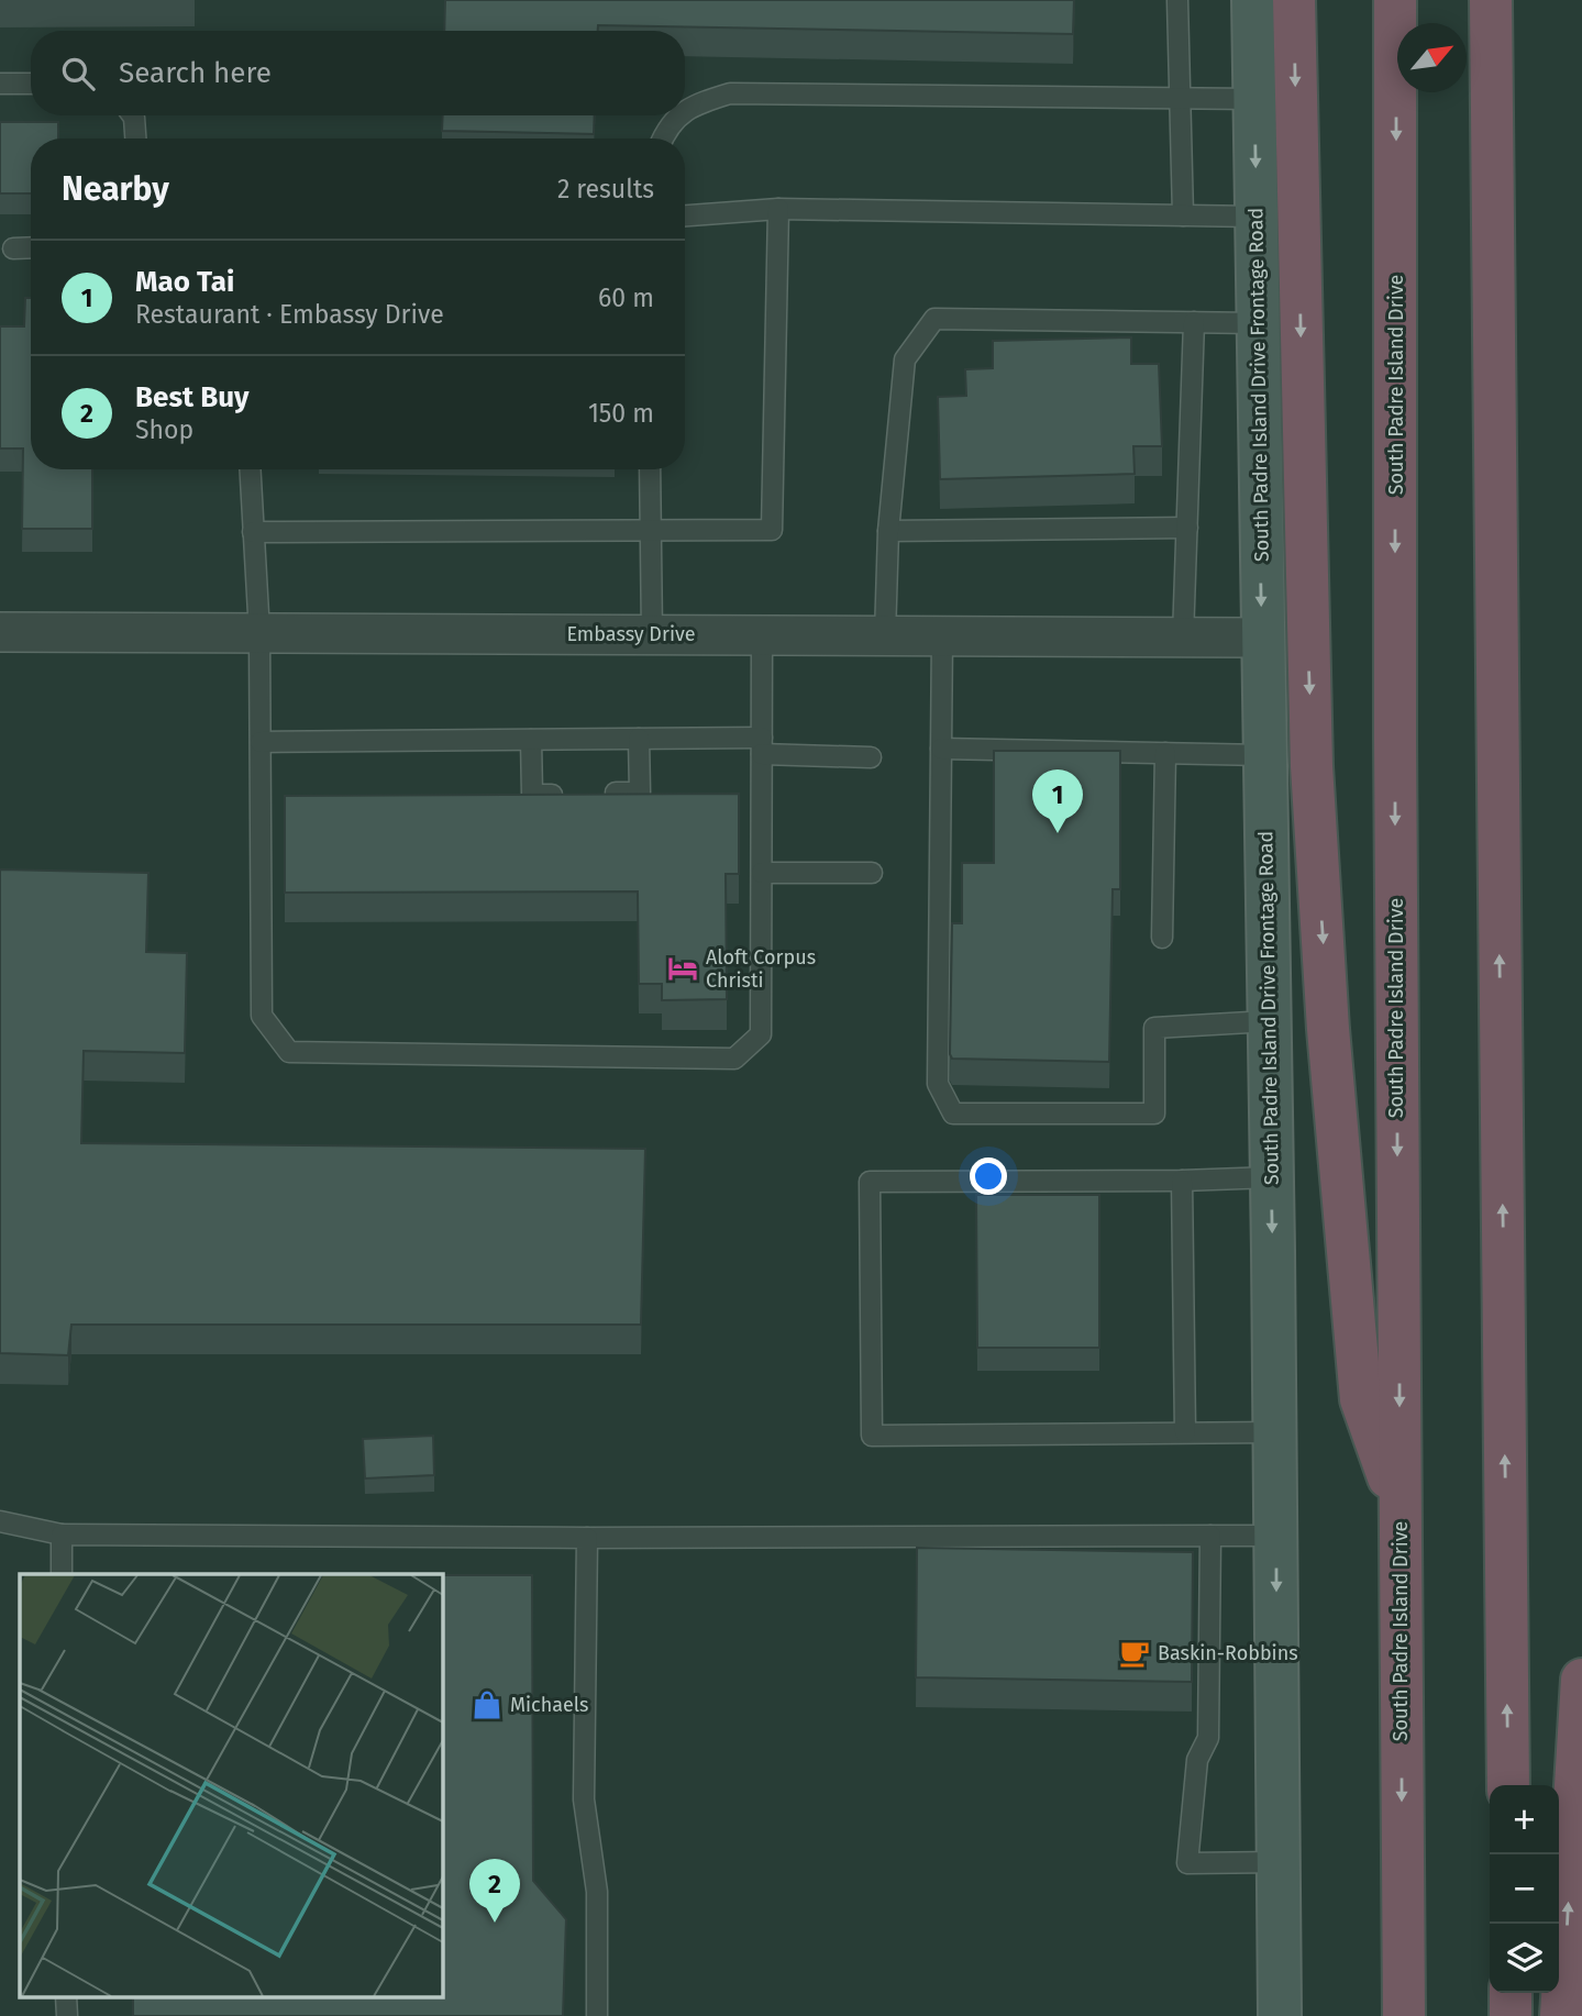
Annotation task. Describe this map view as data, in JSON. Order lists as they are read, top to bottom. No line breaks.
{"streets":{"highway":["South Padre Island Drive"],"main road":["South Padre Island Drive Frontage Road"],"street":["Embassy Drive"]},"crossings":[["South Padre Island Drive Frontage Road","Embassy Drive"]],"one_way":["South Padre Island Drive Frontage Road"],"places":{"hotel":["Aloft Corpus Christi"],"cafe":["Baskin-Robbins"],"shop":["Michaels"]},"north":"top right","page":{"search":"Search here","heading":["Nearby","2 results"],"list":[{"mark":"1","name":"Mao Tai","note":"Restaurant · Embassy Drive","value":"60 m"},{"mark":"2","name":"Best Buy","note":"Shop","value":"150 m"}],"pins":["1","2"],"map_buttons":["+","−"]}}
